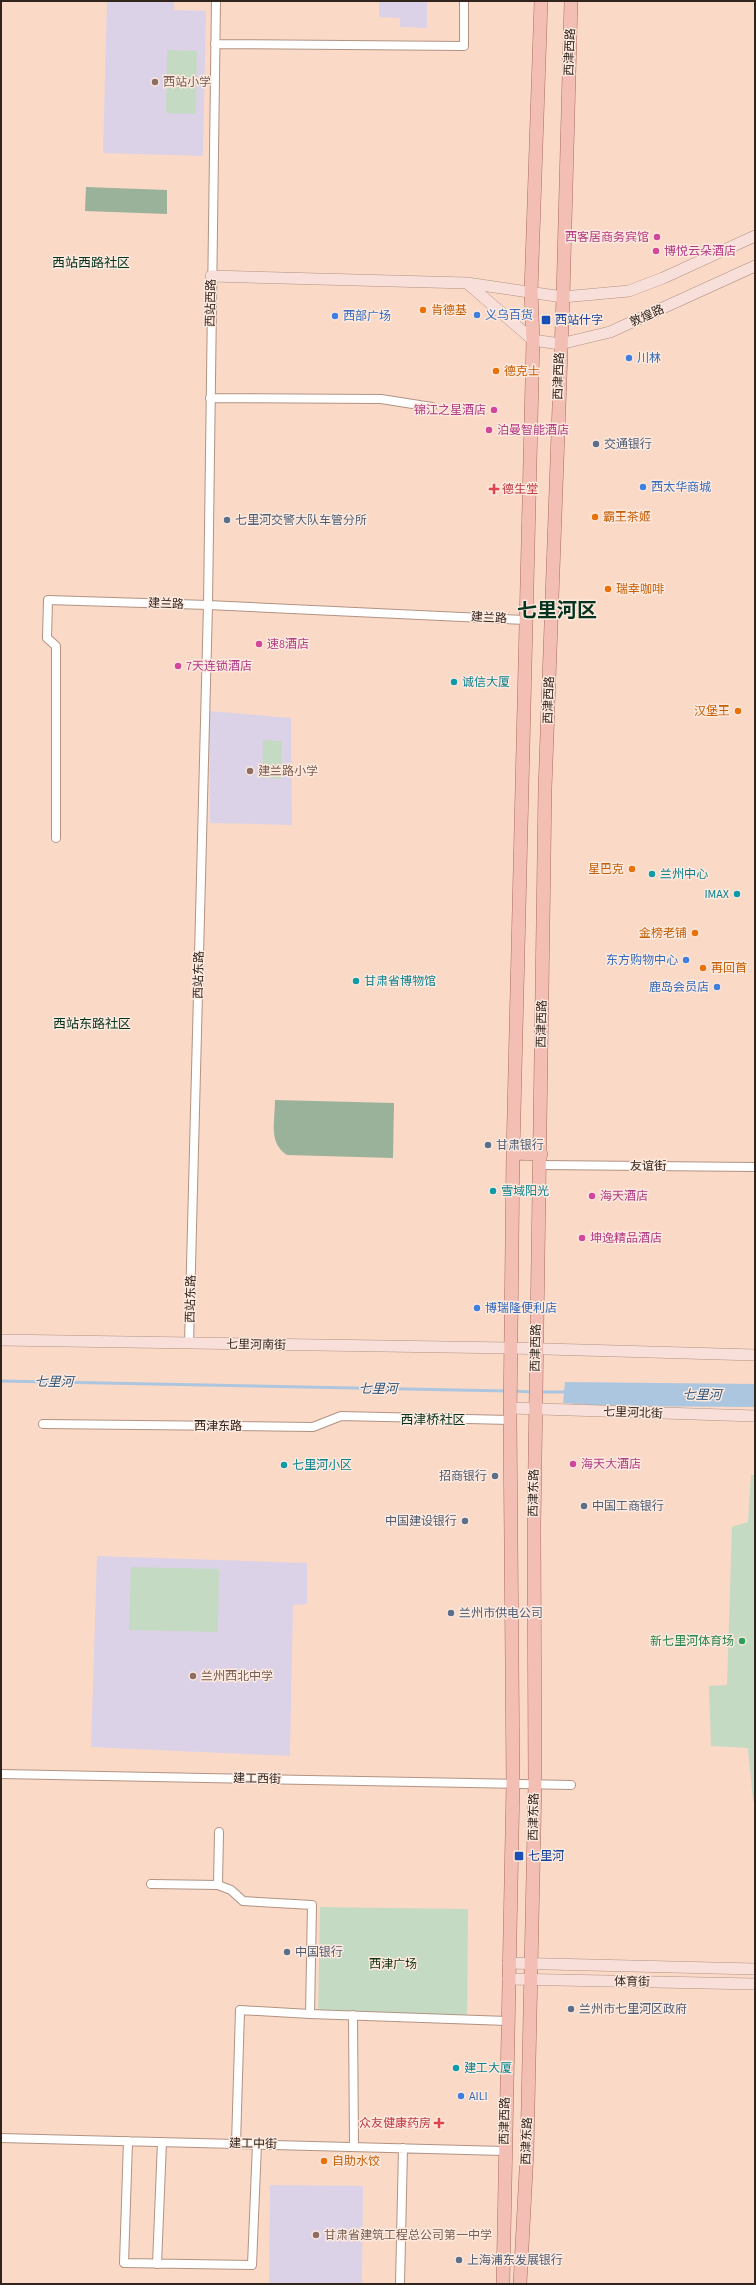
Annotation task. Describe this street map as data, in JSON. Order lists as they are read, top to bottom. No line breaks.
{"streets":{"main road":["西津西路","西津东路"],"street":["西站西路","敦煌路","建兰路","西站东路","友谊街","七里河南街","七里河北街","建工西街","体育街","建工中街"]},"crossings":[["西津西路","敦煌路"],["西津西路","建兰路"],["西津西路","友谊街"],["西津西路","七里河南街"],["西津西路","七里河北街"],["西津西路","西津东路"],["西津西路","体育街"],["西津西路","建工中街"],["西站西路","建兰路"],["西站西路","西站东路"],["建兰路","西站东路"],["西站东路","七里河南街"],["七里河北街","西津东路"],["西津东路","建工西街"],["西津东路","体育街"]],"districts":["西站西路社区","七里河区","西站东路社区","西津桥社区"],"water":["七里河"],"parks":["西津广场"],"places":{"other":["西站小学","西客居商务宾馆","博悦云朵酒店","肯德基","义乌百货","西部广场","川林","德克士","锦江之星酒店","泊曼智能酒店","交通银行","西太华商城","霸王茶姬","七里河交警大队车管分所","瑞幸咖啡","速8酒店","7天连锁酒店","诚信大厦","汉堡王","建兰路小学","星巴克","兰州中心","IMAX","金榜老铺","东方购物中心","再回首","甘肃省博物馆","鹿岛会员店","甘肃银行","雪域阳光","海天酒店","坤逸精品酒店","博瑞隆便利店","海天大酒店","七里河小区","招商银行","中国工商银行","中国建设银行","兰州市供电公司","新七里河体育场","兰州西北中学","中国银行","兰州市七里河区政府","建工大厦","AILI","自助水饺","甘肃省建筑工程总公司第一中学","上海浦东发展银行"],"transit":["西站什字","七里河"],"health":["德生堂","众友健康药房"]}}
